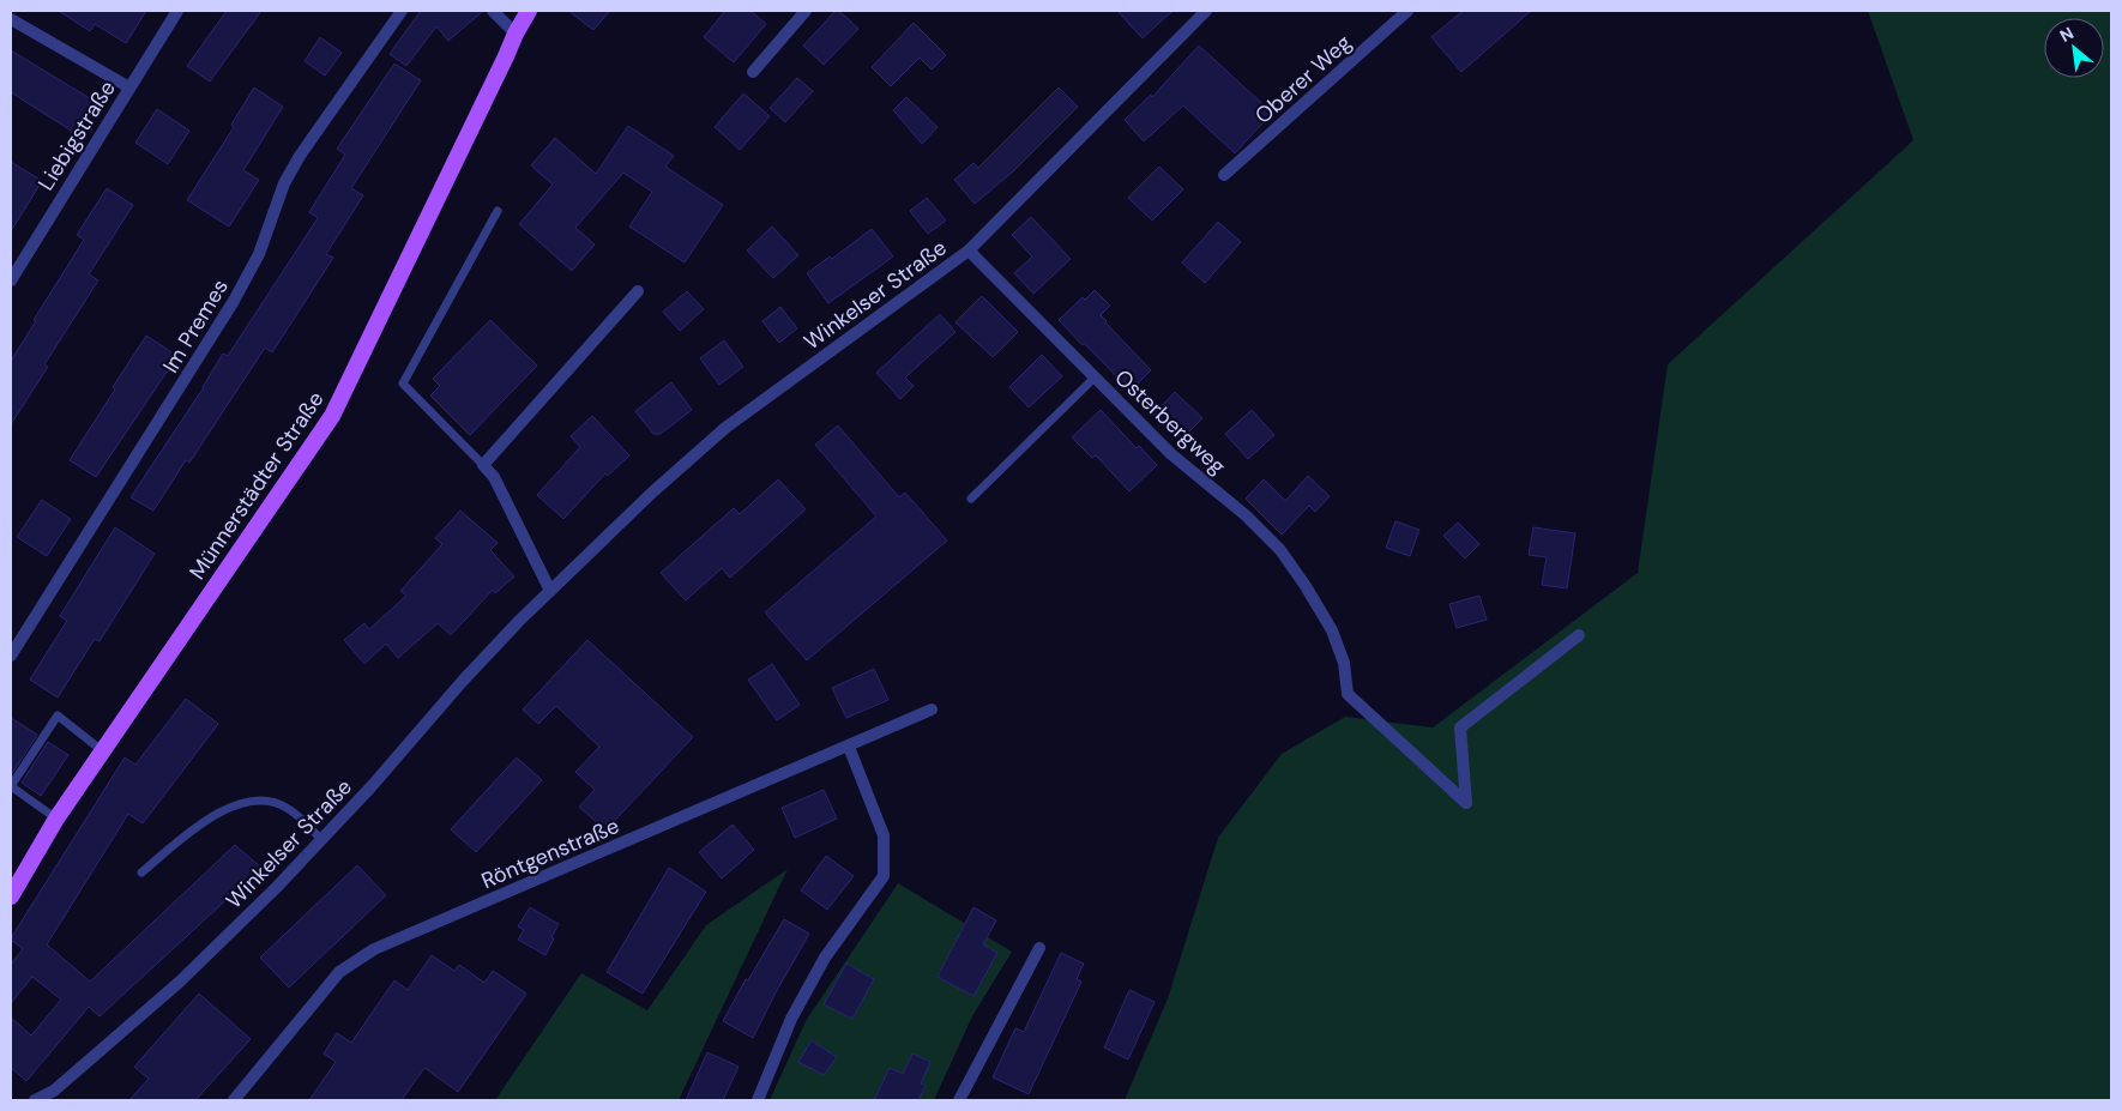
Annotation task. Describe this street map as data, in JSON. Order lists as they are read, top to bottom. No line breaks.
{"streets":{"main road":["Münnerstädter Straße"],"street":["Oberer Weg","Liebigstraße","Winkelser Straße","Im Premes","Osterbergweg","Röntgenstraße"]},"crossings":[["Winkelser Straße","Osterbergweg"]],"north":"top left"}
